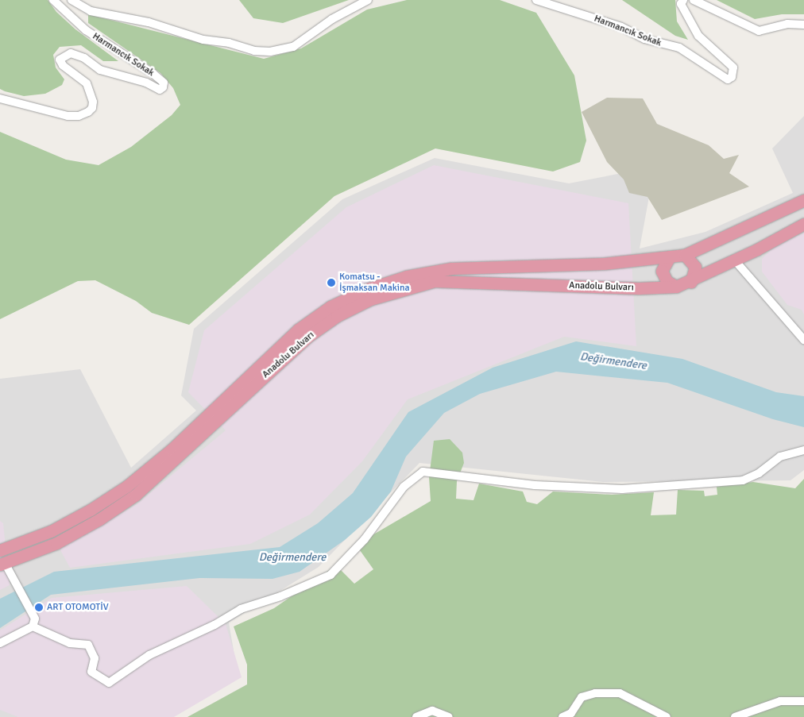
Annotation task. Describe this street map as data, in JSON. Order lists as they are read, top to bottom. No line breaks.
{"streets":{"highway":["Anadolu Bulvarı"],"street":["Harmancık Sokak"]},"water":["Değirmendere"],"places":["Komatsu - İşmaksan Makina","ART OTOMOTİV"]}
